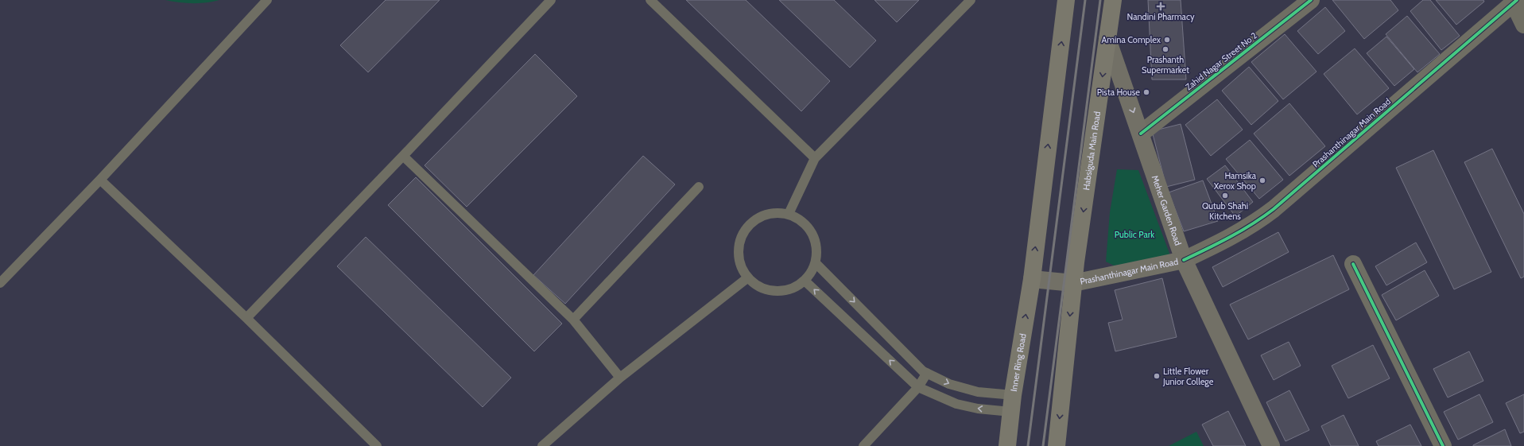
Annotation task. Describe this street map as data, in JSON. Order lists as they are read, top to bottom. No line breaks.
{"streets":{"main road":["Prashanthinagar Main Road","Habsiguda Main Road","Meher Garden Road","Inner Ring Road"],"street":["Zahid Nagar Street No 2"]},"crossings":[["Zahid Nagar Street No 2","Meher Garden Road"],["Prashanthinagar Main Road","Habsiguda Main Road"],["Prashanthinagar Main Road","Meher Garden Road"],["Prashanthinagar Main Road","Inner Ring Road"],["Habsiguda Main Road","Meher Garden Road"]],"parks":["Public Park"],"places":{"health":["Nandini Pharmacy"],"other":["Amina Complex","Prashanth Supermarket","Pista House","Hamsika Xerox Shop","Qutub Shahi Kitchens","Little Flower Junior College"]}}
